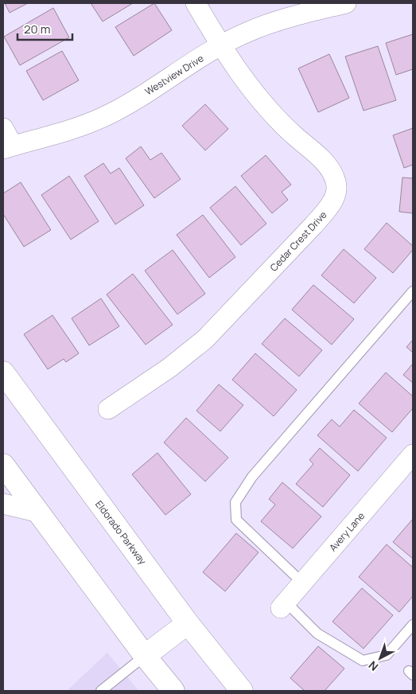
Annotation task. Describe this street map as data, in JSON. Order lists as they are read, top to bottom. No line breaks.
{"streets":{"main road":["Eldorado Parkway"],"street":["Westview Drive","Cedar Crest Drive","Avery Lane"]},"crossings":[["Westview Drive","Cedar Crest Drive"]],"scale_bar":"20 m","north":"bottom left"}
